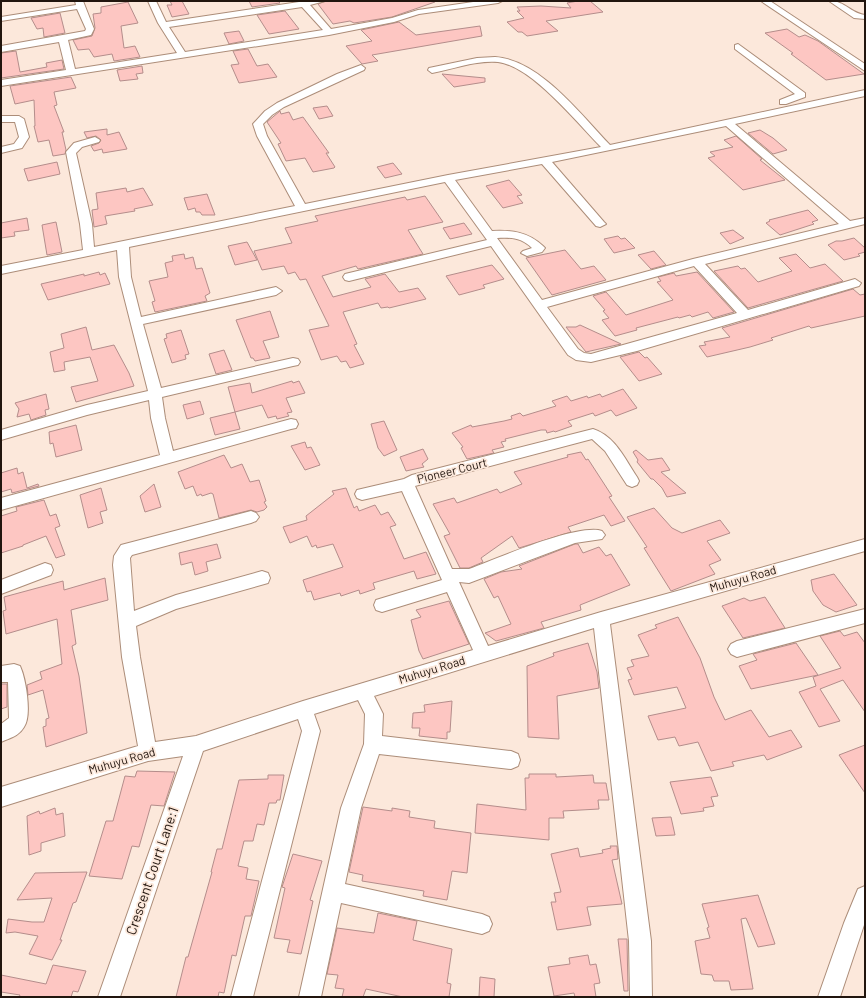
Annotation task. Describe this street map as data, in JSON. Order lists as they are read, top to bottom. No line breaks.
{"streets":{"street":["Pioneer Court","Muhuyu Road","Crescent Court Lane:1"]},"crossings":[["Pioneer Court","Muhuyu Road"],["Muhuyu Road","Crescent Court Lane:1"]]}
